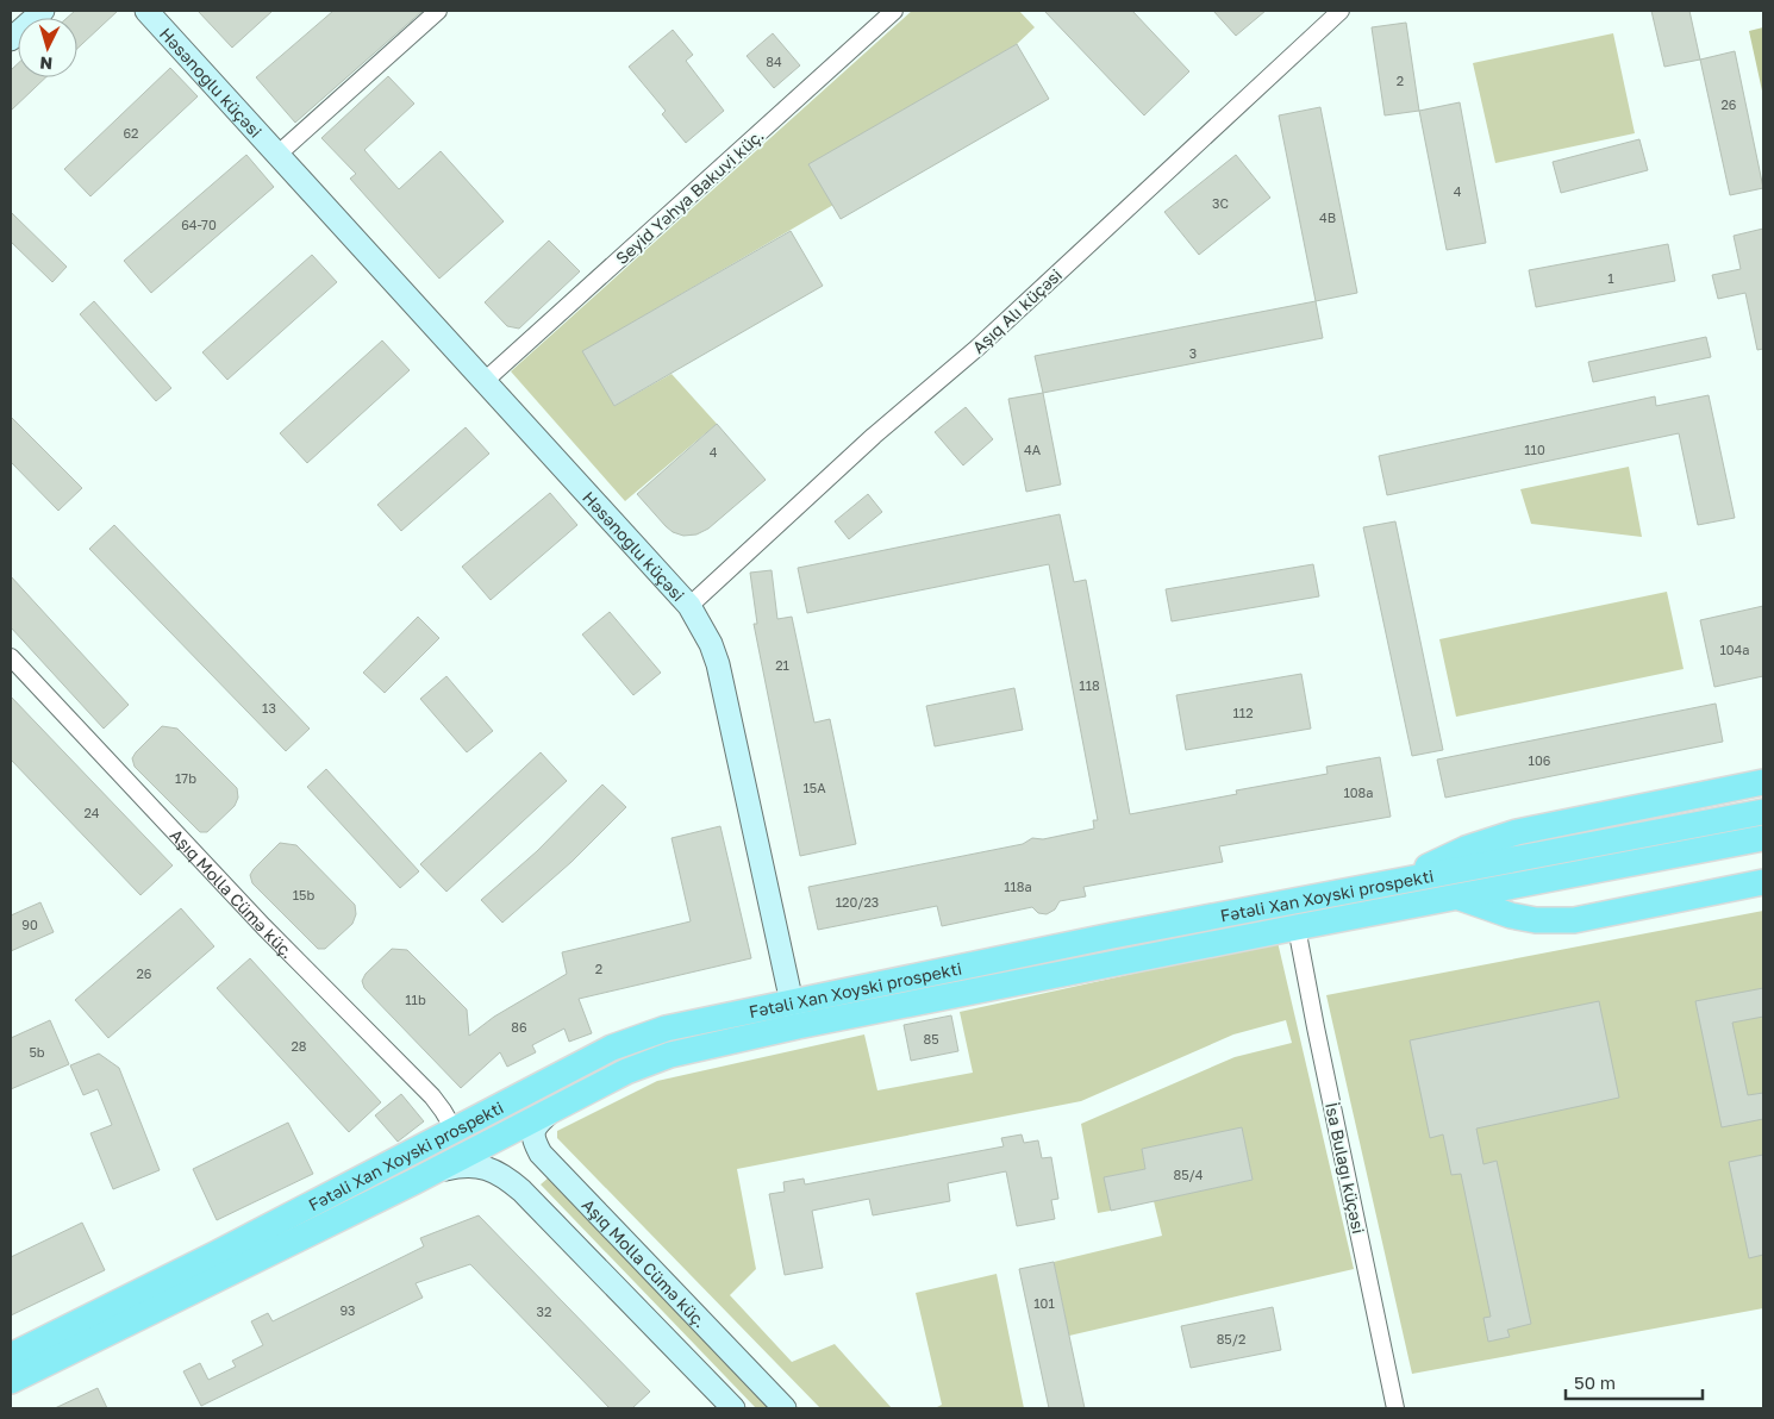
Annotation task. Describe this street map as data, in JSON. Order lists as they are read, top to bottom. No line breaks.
{"streets":{"main road":["Fətəli Xan Xoyski prospekti"],"street":["Həsənoğlu küçəsi","Seyid Yəhya Bakuvi küç.","Aşıq Alı küçəsi","Aşıq Molla Cümə küç.","İsa Bulağı küçəsi"]},"crossings":[["Həsənoğlu küçəsi","Seyid Yəhya Bakuvi küç."],["Həsənoğlu küçəsi","Aşıq Alı küçəsi"],["Həsənoğlu küçəsi","Fətəli Xan Xoyski prospekti"],["Aşıq Molla Cümə küç.","Fətəli Xan Xoyski prospekti"],["Fətəli Xan Xoyski prospekti","İsa Bulağı küçəsi"]],"house_numbers":["84","2","26","62","4","3C","4В","64-70","1","3","4А","110","4","104a","21","118","13","112","106","17b","15A","108а","24","118a","15b","120/23","90","2","26","11b","86","85","28","5b","85/4","101","93","32","85/2"],"scale_bar":"50 m","north":"bottom"}
